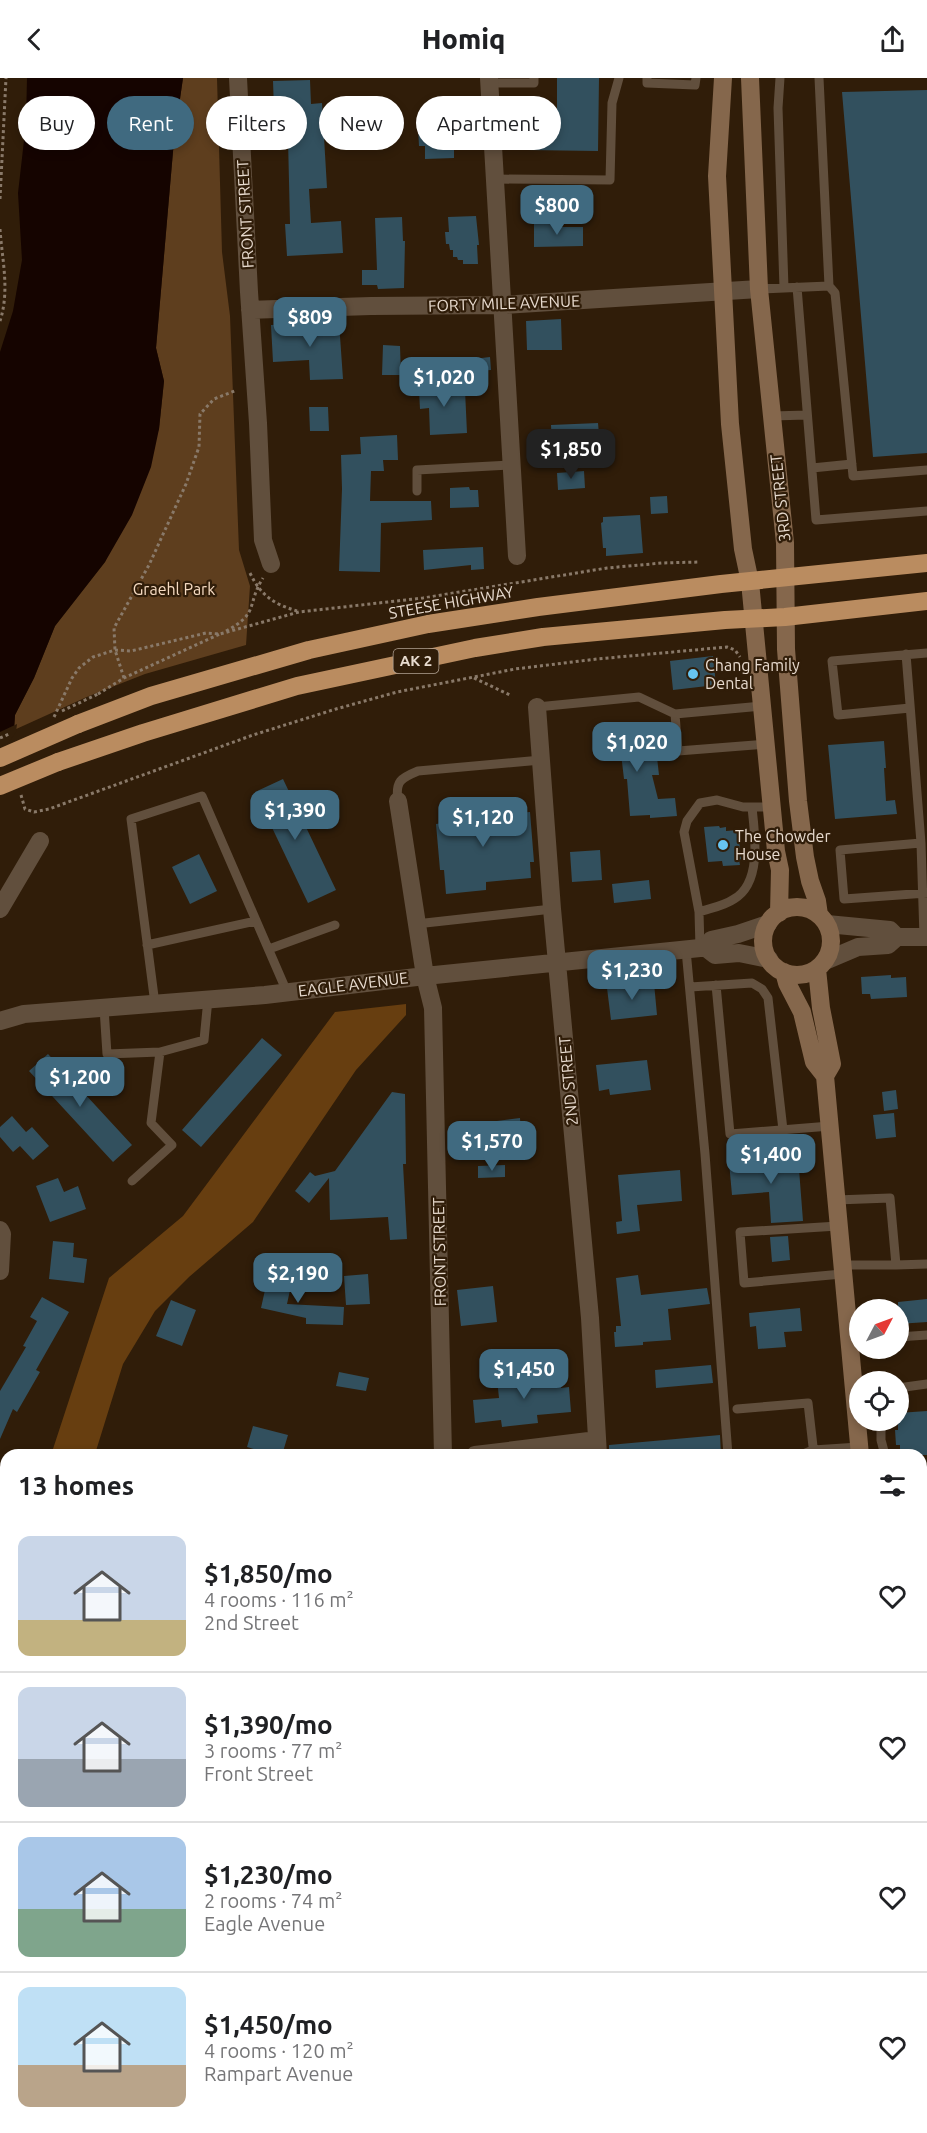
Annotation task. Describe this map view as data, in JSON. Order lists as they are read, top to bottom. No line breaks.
{"streets":{"highway":["STEESE HIGHWAY","AK 2"],"street":["FRONT STREET","FORTY MILE AVENUE","3RD STREET","EAGLE AVENUE","2ND STREET"]},"crossings":[["FRONT STREET","FORTY MILE AVENUE"],["FRONT STREET","EAGLE AVENUE"],["FORTY MILE AVENUE","3RD STREET"],["3RD STREET","STEESE HIGHWAY"],["3RD STREET","AK 2"],["3RD STREET","EAGLE AVENUE"],["EAGLE AVENUE","2ND STREET"]],"parks":["Graehl Park"],"places":["Chang Family Dental","The Chowder House"],"north":"top right","page":{"header":"Homiq","chip":["Buy","Rent","Filters","New","Apartment"],"price":["$800","$809","$1,020","$1,850","$1,020","$1,390","$1,120","$1,230","$1,200","$1,570","$1,400","$2,190","$1,450"],"heading":"13 homes","list":[{"name":"$1,850/mo","note":"4 rooms · 116 m² · 2nd Street"},{"name":"$1,390/mo","note":"3 rooms · 77 m² · Front Street"},{"name":"$1,230/mo","note":"2 rooms · 74 m² · Eagle Avenue"},{"name":"$1,450/mo","note":"4 rooms · 120 m² · Rampart Avenue"}]}}
